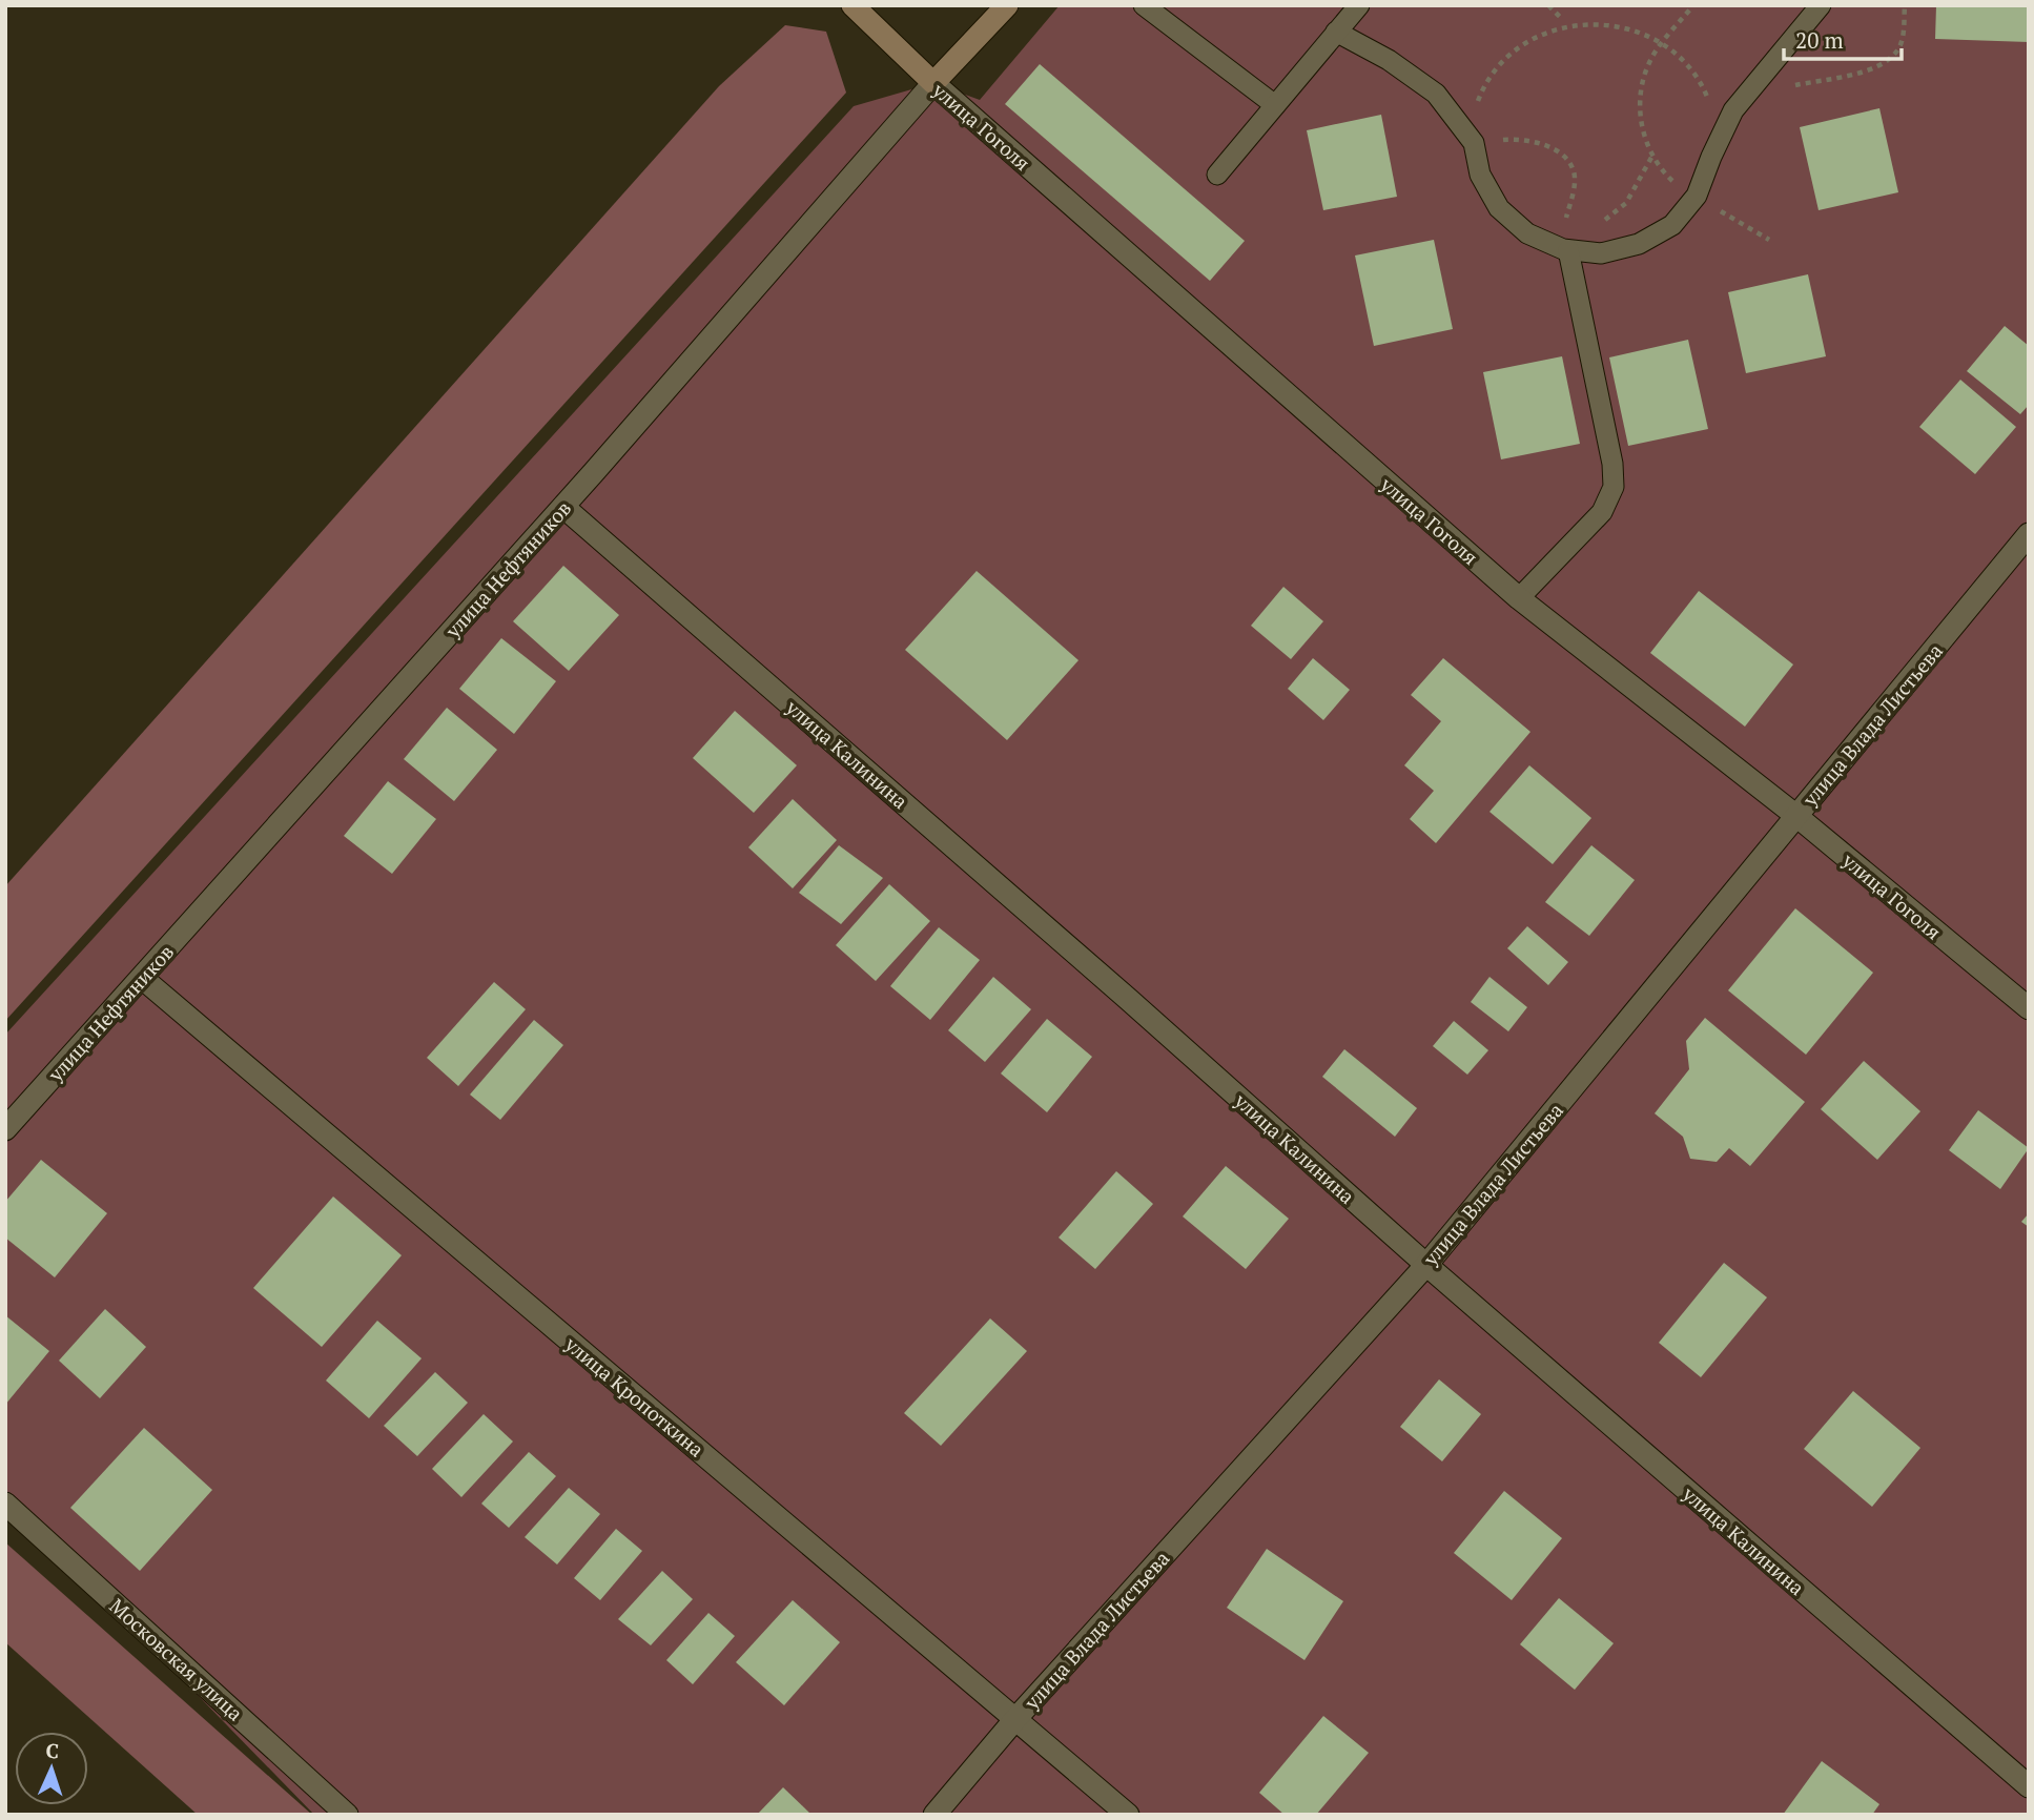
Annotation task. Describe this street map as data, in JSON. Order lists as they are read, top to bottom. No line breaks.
{"streets":{"street":["улица Гоголя","улица Нефтяников","улица Влада Листьева","улица Калинина","улица Кропоткина","Московская улица"]},"crossings":[["улица Гоголя","улица Нефтяников"],["улица Гоголя","улица Влада Листьева"],["улица Нефтяников","улица Калинина"],["улица Нефтяников","улица Кропоткина"],["улица Влада Листьева","улица Калинина"],["улица Влада Листьева","улица Кропоткина"]],"scale_bar":"20 m","north":"top"}
